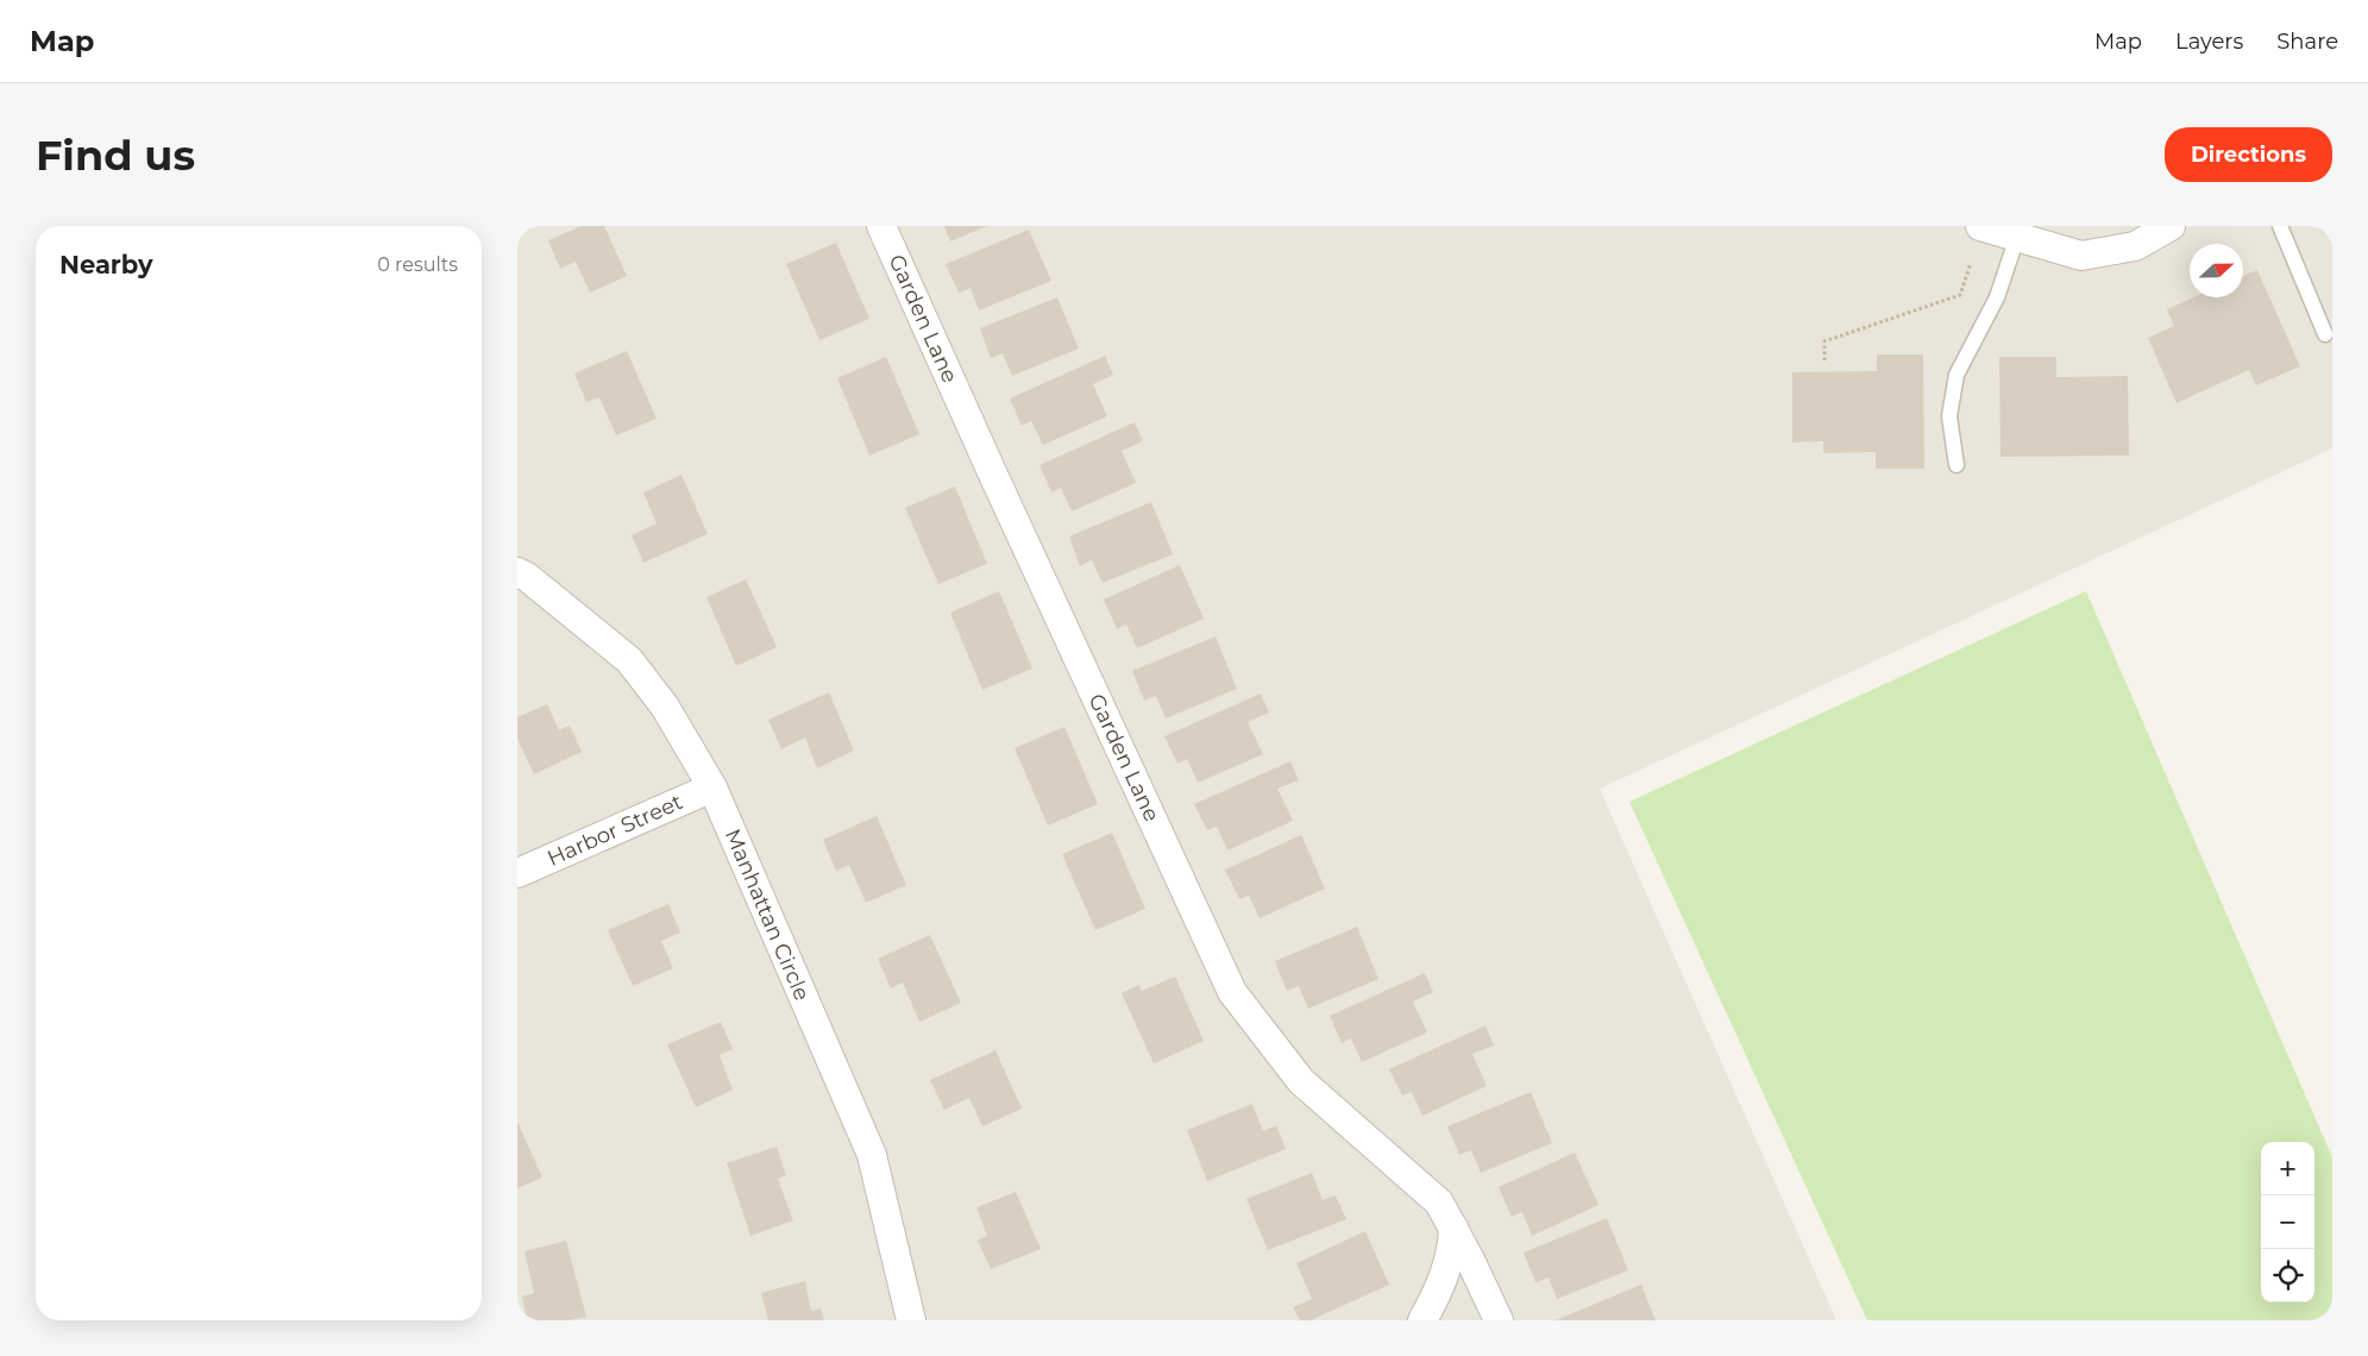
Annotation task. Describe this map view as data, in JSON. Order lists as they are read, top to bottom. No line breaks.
{"streets":{"street":["Garden Lane","Harbor Street","Manhattan Circle"]},"crossings":[["Harbor Street","Manhattan Circle"]],"north":"right","page":{"header":"Map","nav":["Map","Layers","Share"],"buttons":"Directions","title":"Find us","heading":["Nearby","0 results"],"map_buttons":["+","−"]}}
